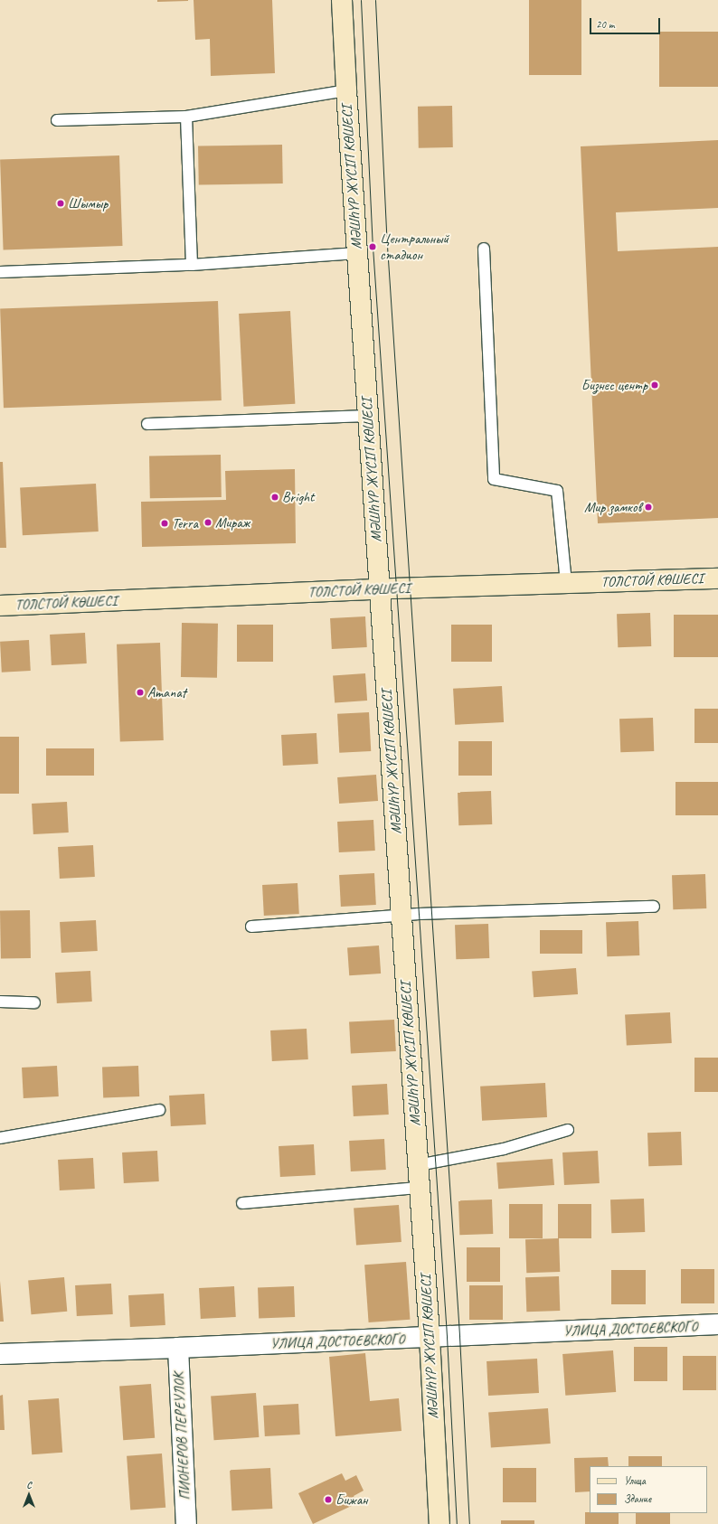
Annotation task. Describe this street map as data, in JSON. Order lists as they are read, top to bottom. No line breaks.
{"streets":{"street":["МӘШҺҮР ЖҮСІП КӨШЕСІ","ТОЛСТОЙ КӨШЕСІ","УЛИЦА ДОСТОЕВСКОГО","ПИОНЕРОВ ПЕРЕУЛОК"]},"crossings":[["МӘШҺҮР ЖҮСІП КӨШЕСІ","ТОЛСТОЙ КӨШЕСІ"],["МӘШҺҮР ЖҮСІП КӨШЕСІ","УЛИЦА ДОСТОЕВСКОГО"],["УЛИЦА ДОСТОЕВСКОГО","ПИОНЕРОВ ПЕРЕУЛОК"]],"places":["Шымыр","Центральный стадион","Бизнес центр","Bright","Мир замков","Мираж","Terra","Amanat","Бижан"],"legend":["Улица","Здание"],"scale_bar":"20 m","north":"top"}
